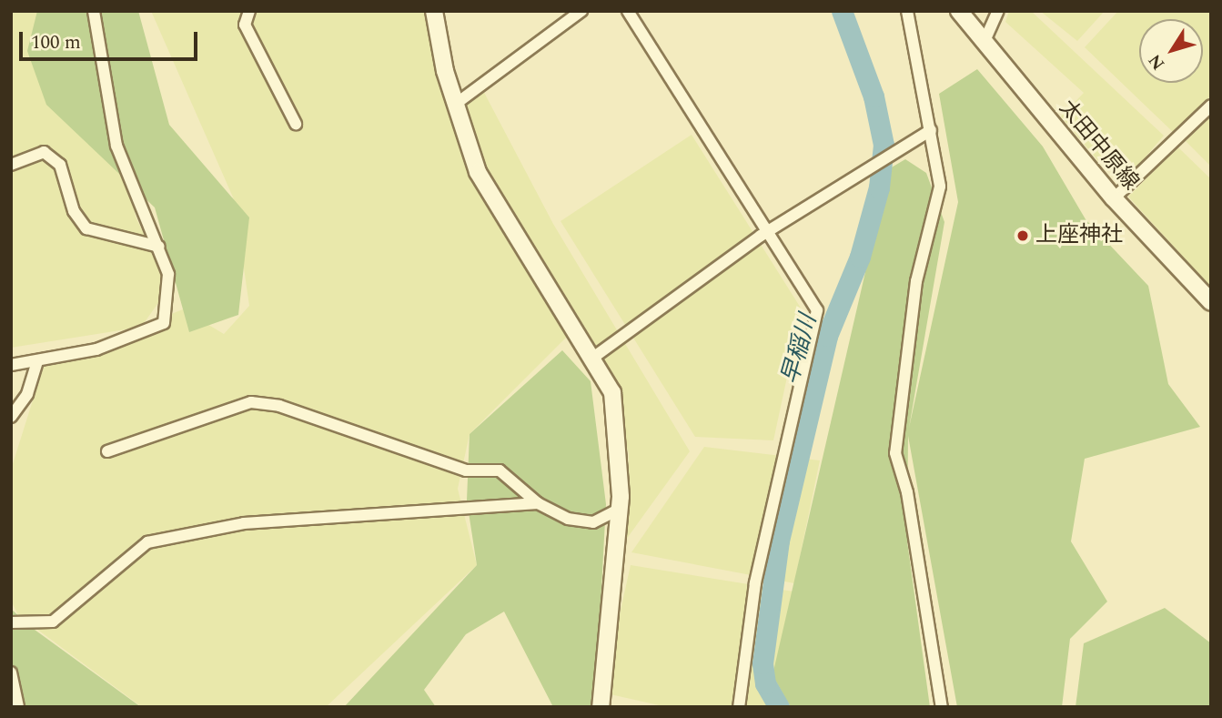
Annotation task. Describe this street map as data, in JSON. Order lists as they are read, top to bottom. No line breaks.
{"streets":{"street":["太田中原線"]},"water":["早稲川"],"places":["上座神社"],"scale_bar":"100 m","north":"bottom left"}
